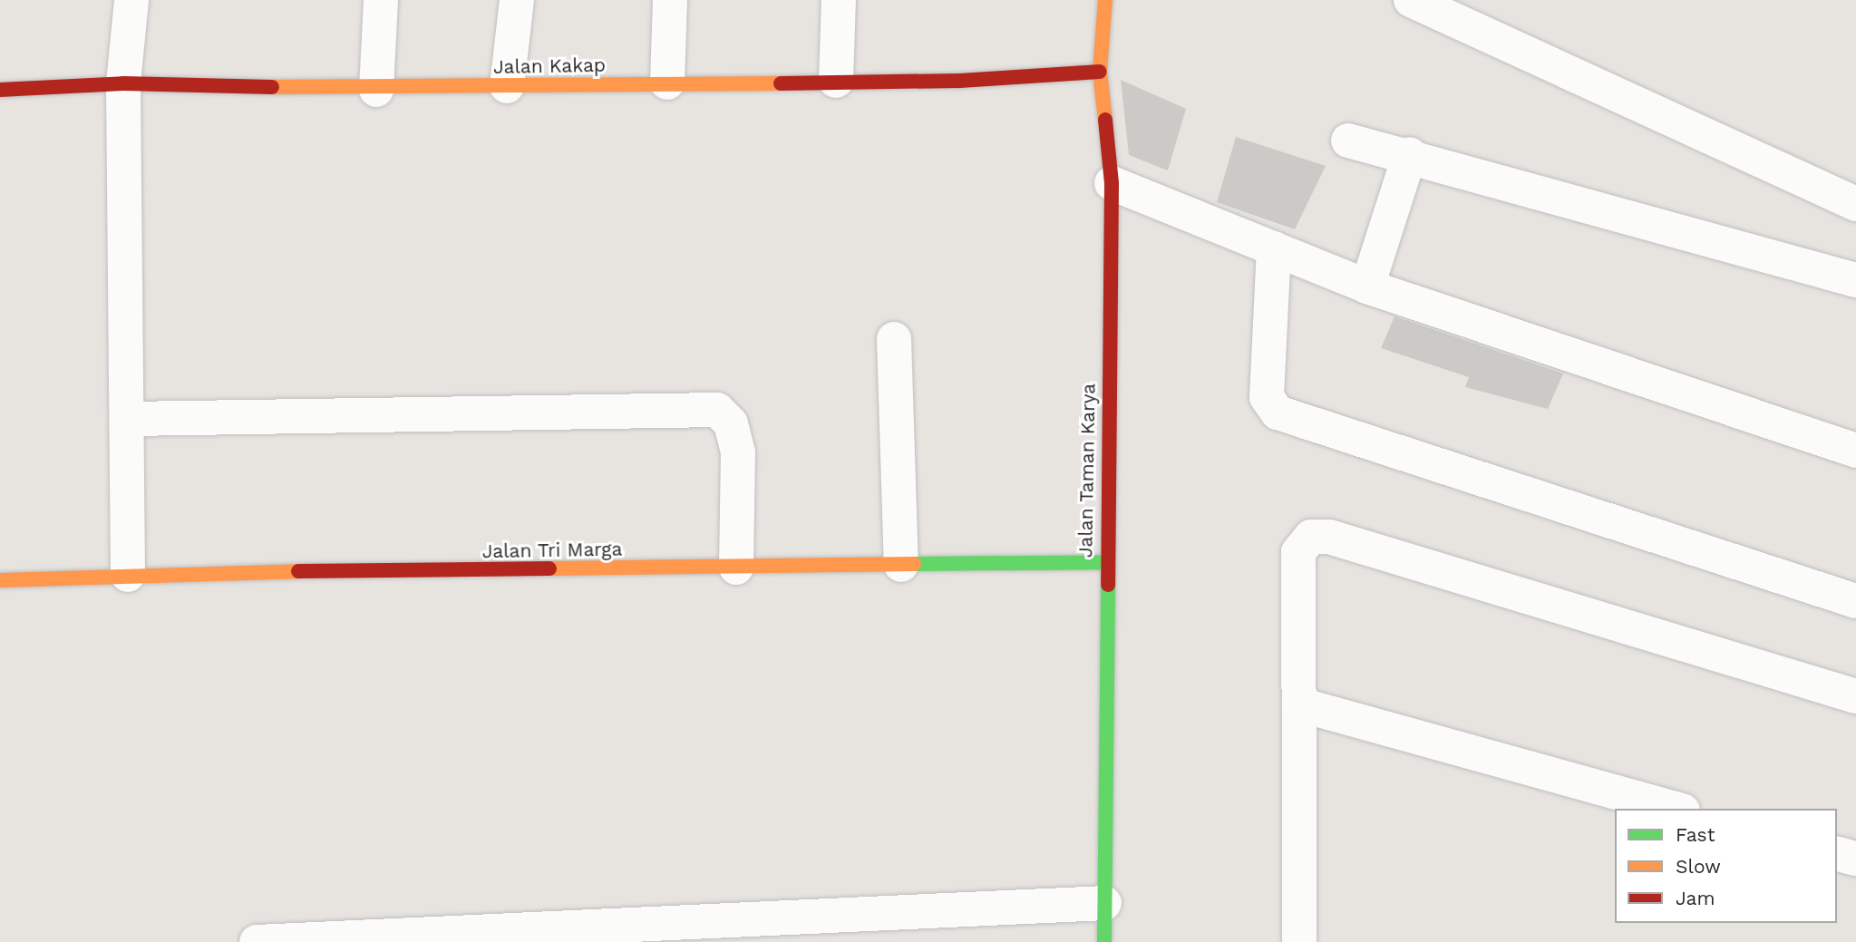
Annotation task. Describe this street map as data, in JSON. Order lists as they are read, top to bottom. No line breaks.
{"streets":{"street":["Jalan Kakap","Jalan Taman Karya","Jalan Tri Marga"]},"crossings":[["Jalan Kakap","Jalan Taman Karya"],["Jalan Taman Karya","Jalan Tri Marga"]],"legend":["Fast","Slow","Jam"]}
